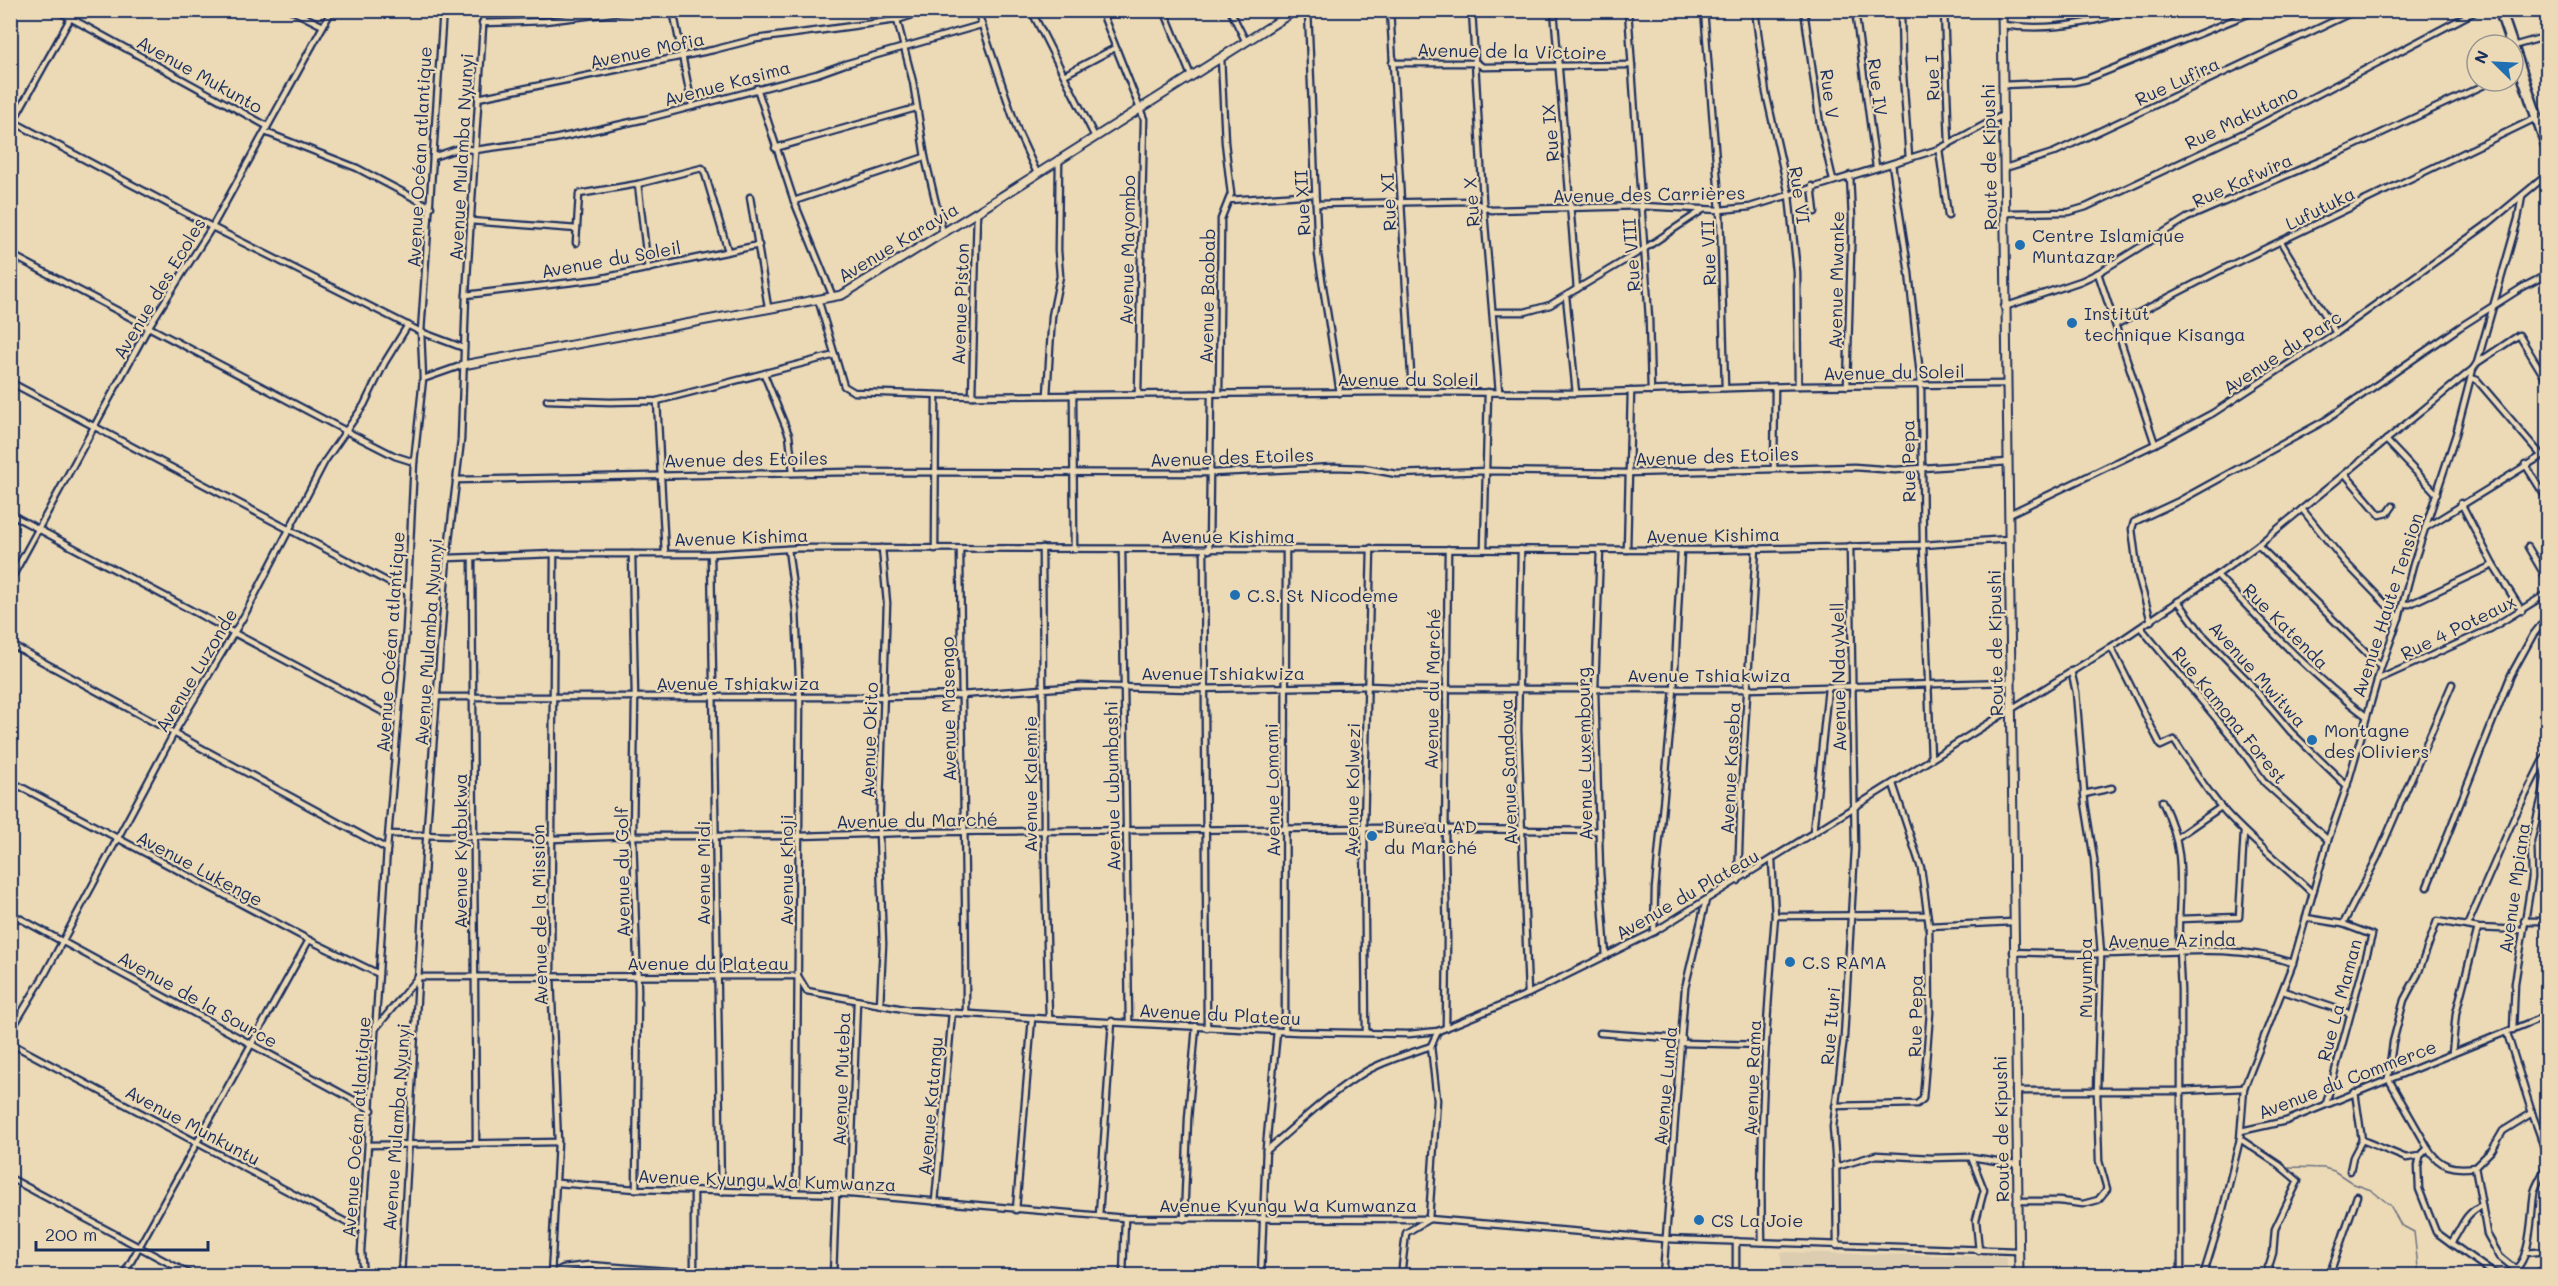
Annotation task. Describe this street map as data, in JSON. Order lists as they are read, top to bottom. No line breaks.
{"streets":{"main road":["Route de Kipushi","Avenue Karavia"],"street":["Avenue Mofia","Avenue de la Victoire","Avenue Mukunto","Rue I","Rue Lufira","Avenue Kasima","Rue IV","Rue V","Rue Makutano","Rue IX","Avenue Océan atlantique","Avenue Mulamba Nyunyi","Rue Kafwira","Avenue des Carrières","Rue VI","Rue XI","Rue X","Rue XII","Lufutuka","Avenue Mayombo","Rue VII","Rue VIII","Avenue du Soleil","Avenue Mwanke","Avenue des Ecoles","Avenue Baobab","Avenue Piston","Avenue du Parc","Avenue des Etoiles","Rue Pepa","Avenue Kishima","Avenue Haute Tension","Rue Katenda","Rue 4 Poteaux","Avenue Luzonde","Avenue Tshiakwiza","Avenue Mwitwa","Avenue NdayWell","Avenue du Marché","Avenue Masengo","Rue Kamona Forest","Avenue Okito","Avenue Luxembourg","Avenue Kaseba","Avenue Sandowa","Avenue Kalemie","Avenue Lubumbashi","Avenue Lomami","Avenue Kolwezi","Avenue Kyabukwa","Avenue Lukenge","Avenue Khoji","Avenue du Golf","Avenue Midi","Avenue Mpiana","Avenue du Plateau","Avenue de la Mission","Avenue Azinda","Muyumba","Avenue de la Source","Rue La Maman","Rue Ituri","Avenue Rama","Avenue Muteba","Avenue du Commerce","Avenue Lunda","Avenue Katangu","Avenue Munkuntu","Avenue Kyungu Wa Kumwanza"]},"crossings":[["Avenue Mofia","Avenue Mulamba Nyunyi"],["Avenue de la Victoire","Rue IX"],["Avenue de la Victoire","Rue XI"],["Avenue de la Victoire","Rue X"],["Avenue de la Victoire","Rue VIII"],["Avenue Mukunto","Avenue Océan atlantique"],["Avenue Mukunto","Avenue des Ecoles"],["Rue I","Avenue des Carrières"],["Rue Lufira","Route de Kipushi"],["Avenue Kasima","Avenue Océan atlantique"],["Avenue Kasima","Avenue Mulamba Nyunyi"],["Rue IV","Avenue des Carrières"],["Rue V","Avenue des Carrières"],["Rue Makutano","Route de Kipushi"],["Rue IX","Avenue des Carrières"],["Avenue Océan atlantique","Avenue du Marché"],["Avenue Océan atlantique","Avenue Lukenge"],["Avenue Océan atlantique","Avenue de la Source"],["Avenue Océan atlantique","Avenue Munkuntu"],["Avenue Mulamba Nyunyi","Avenue Karavia"],["Avenue Mulamba Nyunyi","Avenue du Soleil"],["Avenue Mulamba Nyunyi","Avenue des Etoiles"],["Avenue Mulamba Nyunyi","Avenue Kishima"],["Avenue Mulamba Nyunyi","Avenue Tshiakwiza"],["Avenue Mulamba Nyunyi","Avenue du Marché"],["Avenue Mulamba Nyunyi","Avenue du Plateau"],["Route de Kipushi","Rue Kafwira"],["Route de Kipushi","Avenue des Carrières"],["Route de Kipushi","Avenue du Soleil"],["Route de Kipushi","Avenue du Parc"],["Route de Kipushi","Avenue des Etoiles"],["Route de Kipushi","Avenue Kishima"],["Route de Kipushi","Avenue Tshiakwiza"],["Route de Kipushi","Avenue du Plateau"],["Route de Kipushi","Avenue Azinda"],["Route de Kipushi","Muyumba"],["Route de Kipushi","Avenue du Commerce"],["Route de Kipushi","Avenue Kyungu Wa Kumwanza"],["Avenue des Carrières","Rue VI"],["Avenue des Carrières","Rue XI"],["Avenue des Carrières","Rue X"],["Avenue des Carrières","Rue XII"],["Avenue des Carrières","Rue VII"],["Avenue des Carrières","Rue VIII"],["Avenue des Carrières","Avenue Mwanke"],["Avenue des Carrières","Rue Pepa"],["Rue VI","Avenue du Soleil"],["Rue XI","Avenue du Soleil"],["Rue X","Avenue du Soleil"],["Rue XII","Avenue du Soleil"],["Avenue Karavia","Avenue Mayombo"],["Avenue Karavia","Avenue du Soleil"],["Avenue Karavia","Avenue Baobab"],["Avenue Karavia","Avenue Piston"],["Avenue Mayombo","Avenue du Soleil"],["Rue VII","Avenue du Soleil"],["Rue VIII","Avenue du Soleil"],["Avenue du Soleil","Avenue Mwanke"],["Avenue du Soleil","Avenue Baobab"],["Avenue du Soleil","Avenue Piston"],["Avenue du Soleil","Rue Pepa"],["Avenue du Parc","Avenue Haute Tension"],["Avenue des Etoiles","Rue Pepa"],["Rue Pepa","Avenue Kishima"],["Rue Pepa","Avenue Tshiakwiza"],["Rue Pepa","Avenue du Plateau"],["Rue Pepa","Rue Ituri"],["Avenue Kishima","Avenue NdayWell"],["Avenue Kishima","Avenue du Marché"],["Avenue Kishima","Avenue Masengo"],["Avenue Kishima","Avenue Okito"],["Avenue Kishima","Avenue Luxembourg"],["Avenue Kishima","Avenue Kaseba"],["Avenue Kishima","Avenue Sandowa"],["Avenue Kishima","Avenue Kalemie"],["Avenue Kishima","Avenue Lubumbashi"],["Avenue Kishima","Avenue Lomami"],["Avenue Kishima","Avenue Kolwezi"],["Avenue Kishima","Avenue Kyabukwa"],["Avenue Kishima","Avenue Khoji"],["Avenue Kishima","Avenue du Golf"],["Avenue Kishima","Avenue Midi"],["Avenue Kishima","Avenue de la Mission"],["Avenue Haute Tension","Rue Katenda"],["Avenue Haute Tension","Rue 4 Poteaux"],["Avenue Haute Tension","Avenue Mwitwa"],["Avenue Haute Tension","Rue Kamona Forest"],["Avenue Haute Tension","Avenue du Plateau"],["Avenue Haute Tension","Avenue Azinda"],["Avenue Haute Tension","Rue La Maman"],["Avenue Haute Tension","Avenue du Commerce"],["Rue Katenda","Avenue du Plateau"],["Rue 4 Poteaux","Avenue du Plateau"],["Avenue Luzonde","Avenue Lukenge"],["Avenue Luzonde","Avenue de la Source"],["Avenue Tshiakwiza","Avenue NdayWell"],["Avenue Tshiakwiza","Avenue du Marché"],["Avenue Tshiakwiza","Avenue Masengo"],["Avenue Tshiakwiza","Avenue Okito"],["Avenue Tshiakwiza","Avenue Luxembourg"],["Avenue Tshiakwiza","Avenue Kaseba"],["Avenue Tshiakwiza","Avenue Sandowa"],["Avenue Tshiakwiza","Avenue Kalemie"],["Avenue Tshiakwiza","Avenue Lubumbashi"],["Avenue Tshiakwiza","Avenue Lomami"],["Avenue Tshiakwiza","Avenue Kolwezi"],["Avenue Tshiakwiza","Avenue Kyabukwa"],["Avenue Tshiakwiza","Avenue Khoji"],["Avenue Tshiakwiza","Avenue du Golf"],["Avenue Tshiakwiza","Avenue Midi"],["Avenue Tshiakwiza","Avenue de la Mission"],["Avenue Mwitwa","Avenue du Plateau"],["Avenue NdayWell","Avenue du Plateau"],["Avenue NdayWell","Rue Ituri"],["Avenue du Marché","Avenue Masengo"],["Avenue du Marché","Avenue Okito"],["Avenue du Marché","Avenue Luxembourg"],["Avenue du Marché","Avenue Sandowa"],["Avenue du Marché","Avenue Kalemie"],["Avenue du Marché","Avenue Lubumbashi"],["Avenue du Marché","Avenue Lomami"],["Avenue du Marché","Avenue Kolwezi"],["Avenue du Marché","Avenue Kyabukwa"],["Avenue du Marché","Avenue Khoji"],["Avenue du Marché","Avenue du Golf"],["Avenue du Marché","Avenue Midi"],["Avenue du Marché","Avenue du Plateau"],["Avenue du Marché","Avenue de la Mission"],["Avenue Masengo","Avenue du Plateau"],["Rue Kamona Forest","Avenue du Plateau"],["Avenue Okito","Avenue du Plateau"],["Avenue Luxembourg","Avenue du Plateau"],["Avenue Kaseba","Avenue du Plateau"],["Avenue Sandowa","Avenue du Plateau"],["Avenue Kalemie","Avenue du Plateau"],["Avenue Lubumbashi","Avenue du Plateau"],["Avenue Lomami","Avenue du Plateau"],["Avenue Kolwezi","Avenue du Plateau"],["Avenue Kyabukwa","Avenue du Plateau"],["Avenue Khoji","Avenue du Plateau"],["Avenue Khoji","Avenue Kyungu Wa Kumwanza"],["Avenue du Golf","Avenue du Plateau"],["Avenue du Golf","Avenue Kyungu Wa Kumwanza"],["Avenue Midi","Avenue du Plateau"],["Avenue Midi","Avenue Kyungu Wa Kumwanza"],["Avenue Mpiana","Avenue du Commerce"],["Avenue du Plateau","Avenue de la Mission"],["Avenue du Plateau","Muyumba"],["Avenue du Plateau","Rue Ituri"],["Avenue du Plateau","Avenue Rama"],["Avenue du Plateau","Avenue Muteba"],["Avenue du Plateau","Avenue Lunda"],["Avenue du Plateau","Avenue Katangu"],["Avenue de la Mission","Avenue Kyungu Wa Kumwanza"],["Avenue Azinda","Muyumba"],["Muyumba","Avenue du Commerce"],["Rue La Maman","Avenue du Commerce"],["Rue Ituri","Avenue Kyungu Wa Kumwanza"],["Avenue Rama","Avenue Kyungu Wa Kumwanza"],["Avenue Muteba","Avenue Kyungu Wa Kumwanza"],["Avenue Lunda","Avenue Kyungu Wa Kumwanza"],["Avenue Katangu","Avenue Kyungu Wa Kumwanza"]],"places":["Centre Islamique Muntazar","Institut technique Kisanga","C.S. St Nicodeme","Montagne des Oliviers","Bureau AD du Marché","C.S RAMA","CS La Joie"],"scale_bar":"200 m","north":"top left"}
